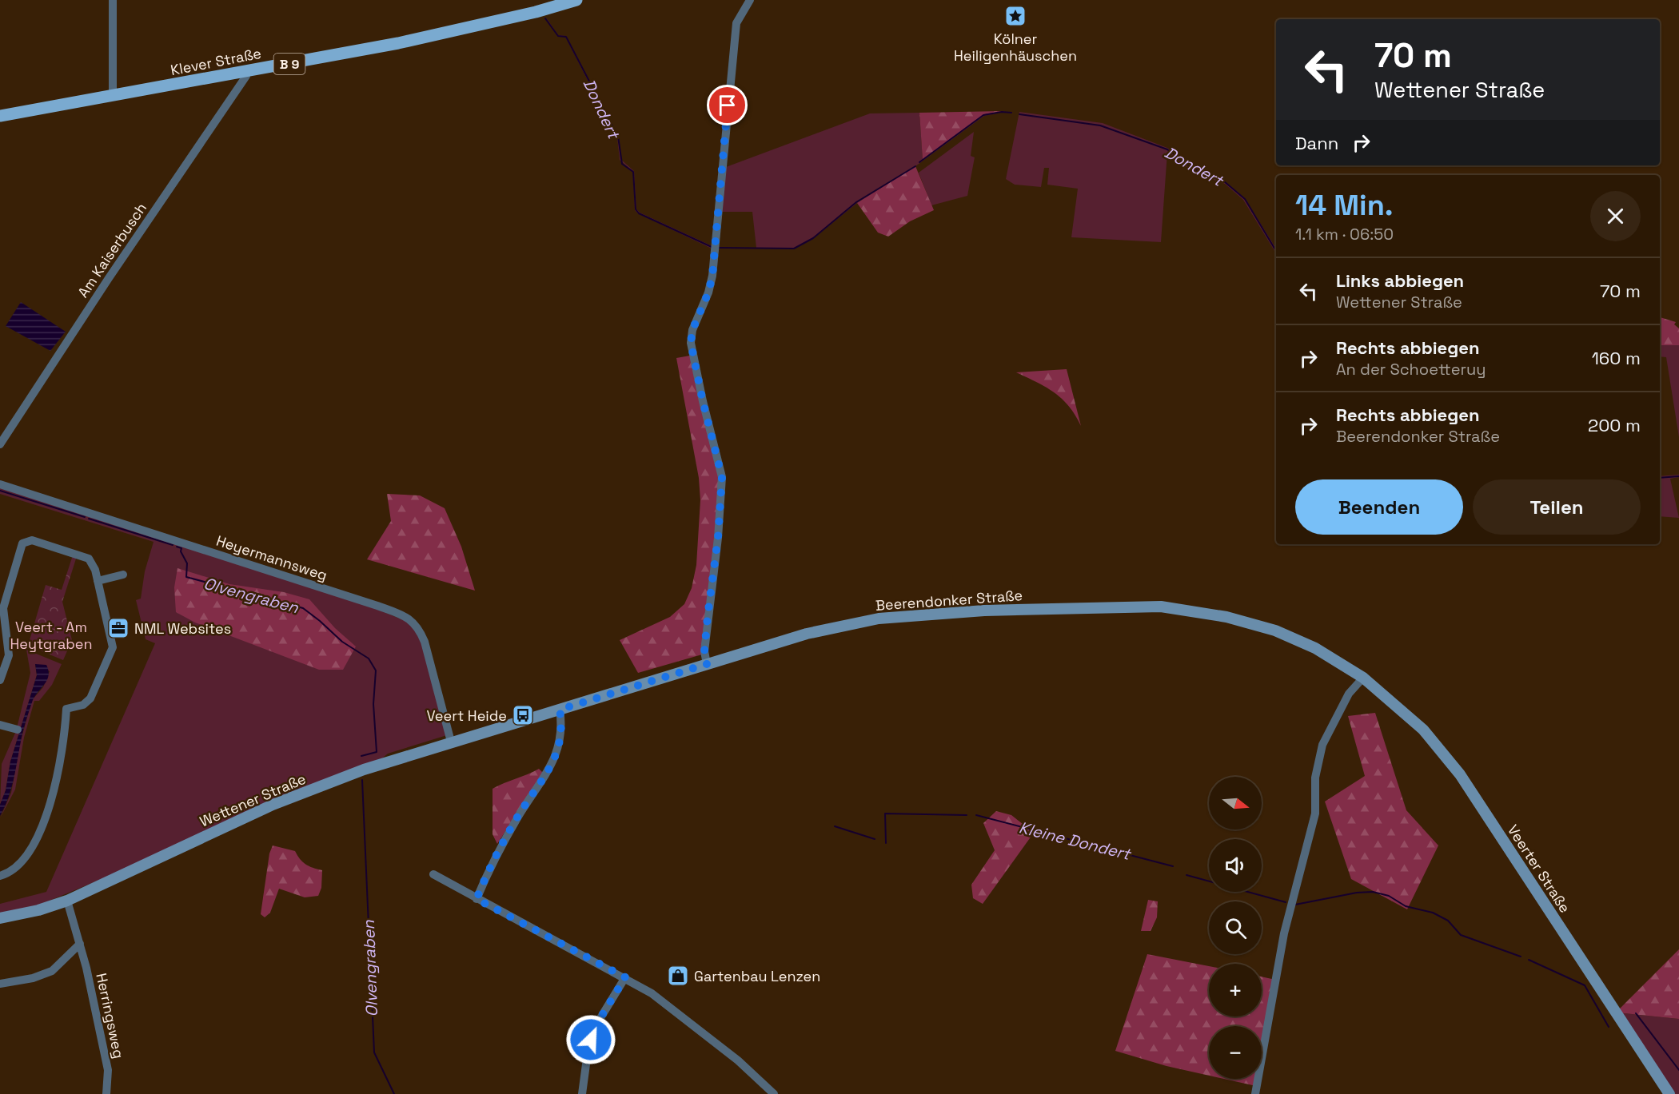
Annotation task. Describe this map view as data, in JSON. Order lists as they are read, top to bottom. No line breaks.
{"streets":{"main road":["Klever Straße","B 9"],"street":["Am Kaiserbusch","Heyermannsweg","Beerendonker Straße","Wettener Straße","Veerter Straße","Herringsweg"]},"crossings":[["Klever Straße","Am Kaiserbusch"],["Heyermannsweg","Wettener Straße"],["Beerendonker Straße","Wettener Straße"],["Beerendonker Straße","Veerter Straße"],["Wettener Straße","Herringsweg"]],"water":["Dondert","Olvengraben","Kleine Dondert"],"parks":["Veert - Am Heytgraben"],"places":{"place":["Kölner Heiligenhäuschen"],"office":["NML Websites"],"bus stop":["Veert Heide"],"shop":["Gartenbau Lenzen"]},"north":"right","page":{"turn":["70 m","Wettener Straße"],"then":"Dann","heading":["14 Min.","1.1 km · 06:50"],"list":[{"name":"Links abbiegen","note":"Wettener Straße","value":"70 m"},{"name":"Rechts abbiegen","note":"An der Schoetteruy","value":"160 m"},{"name":"Rechts abbiegen","note":"Beerendonker Straße","value":"200 m"}],"buttons":["Beenden","Teilen"],"map_buttons":["+","−"]}}
